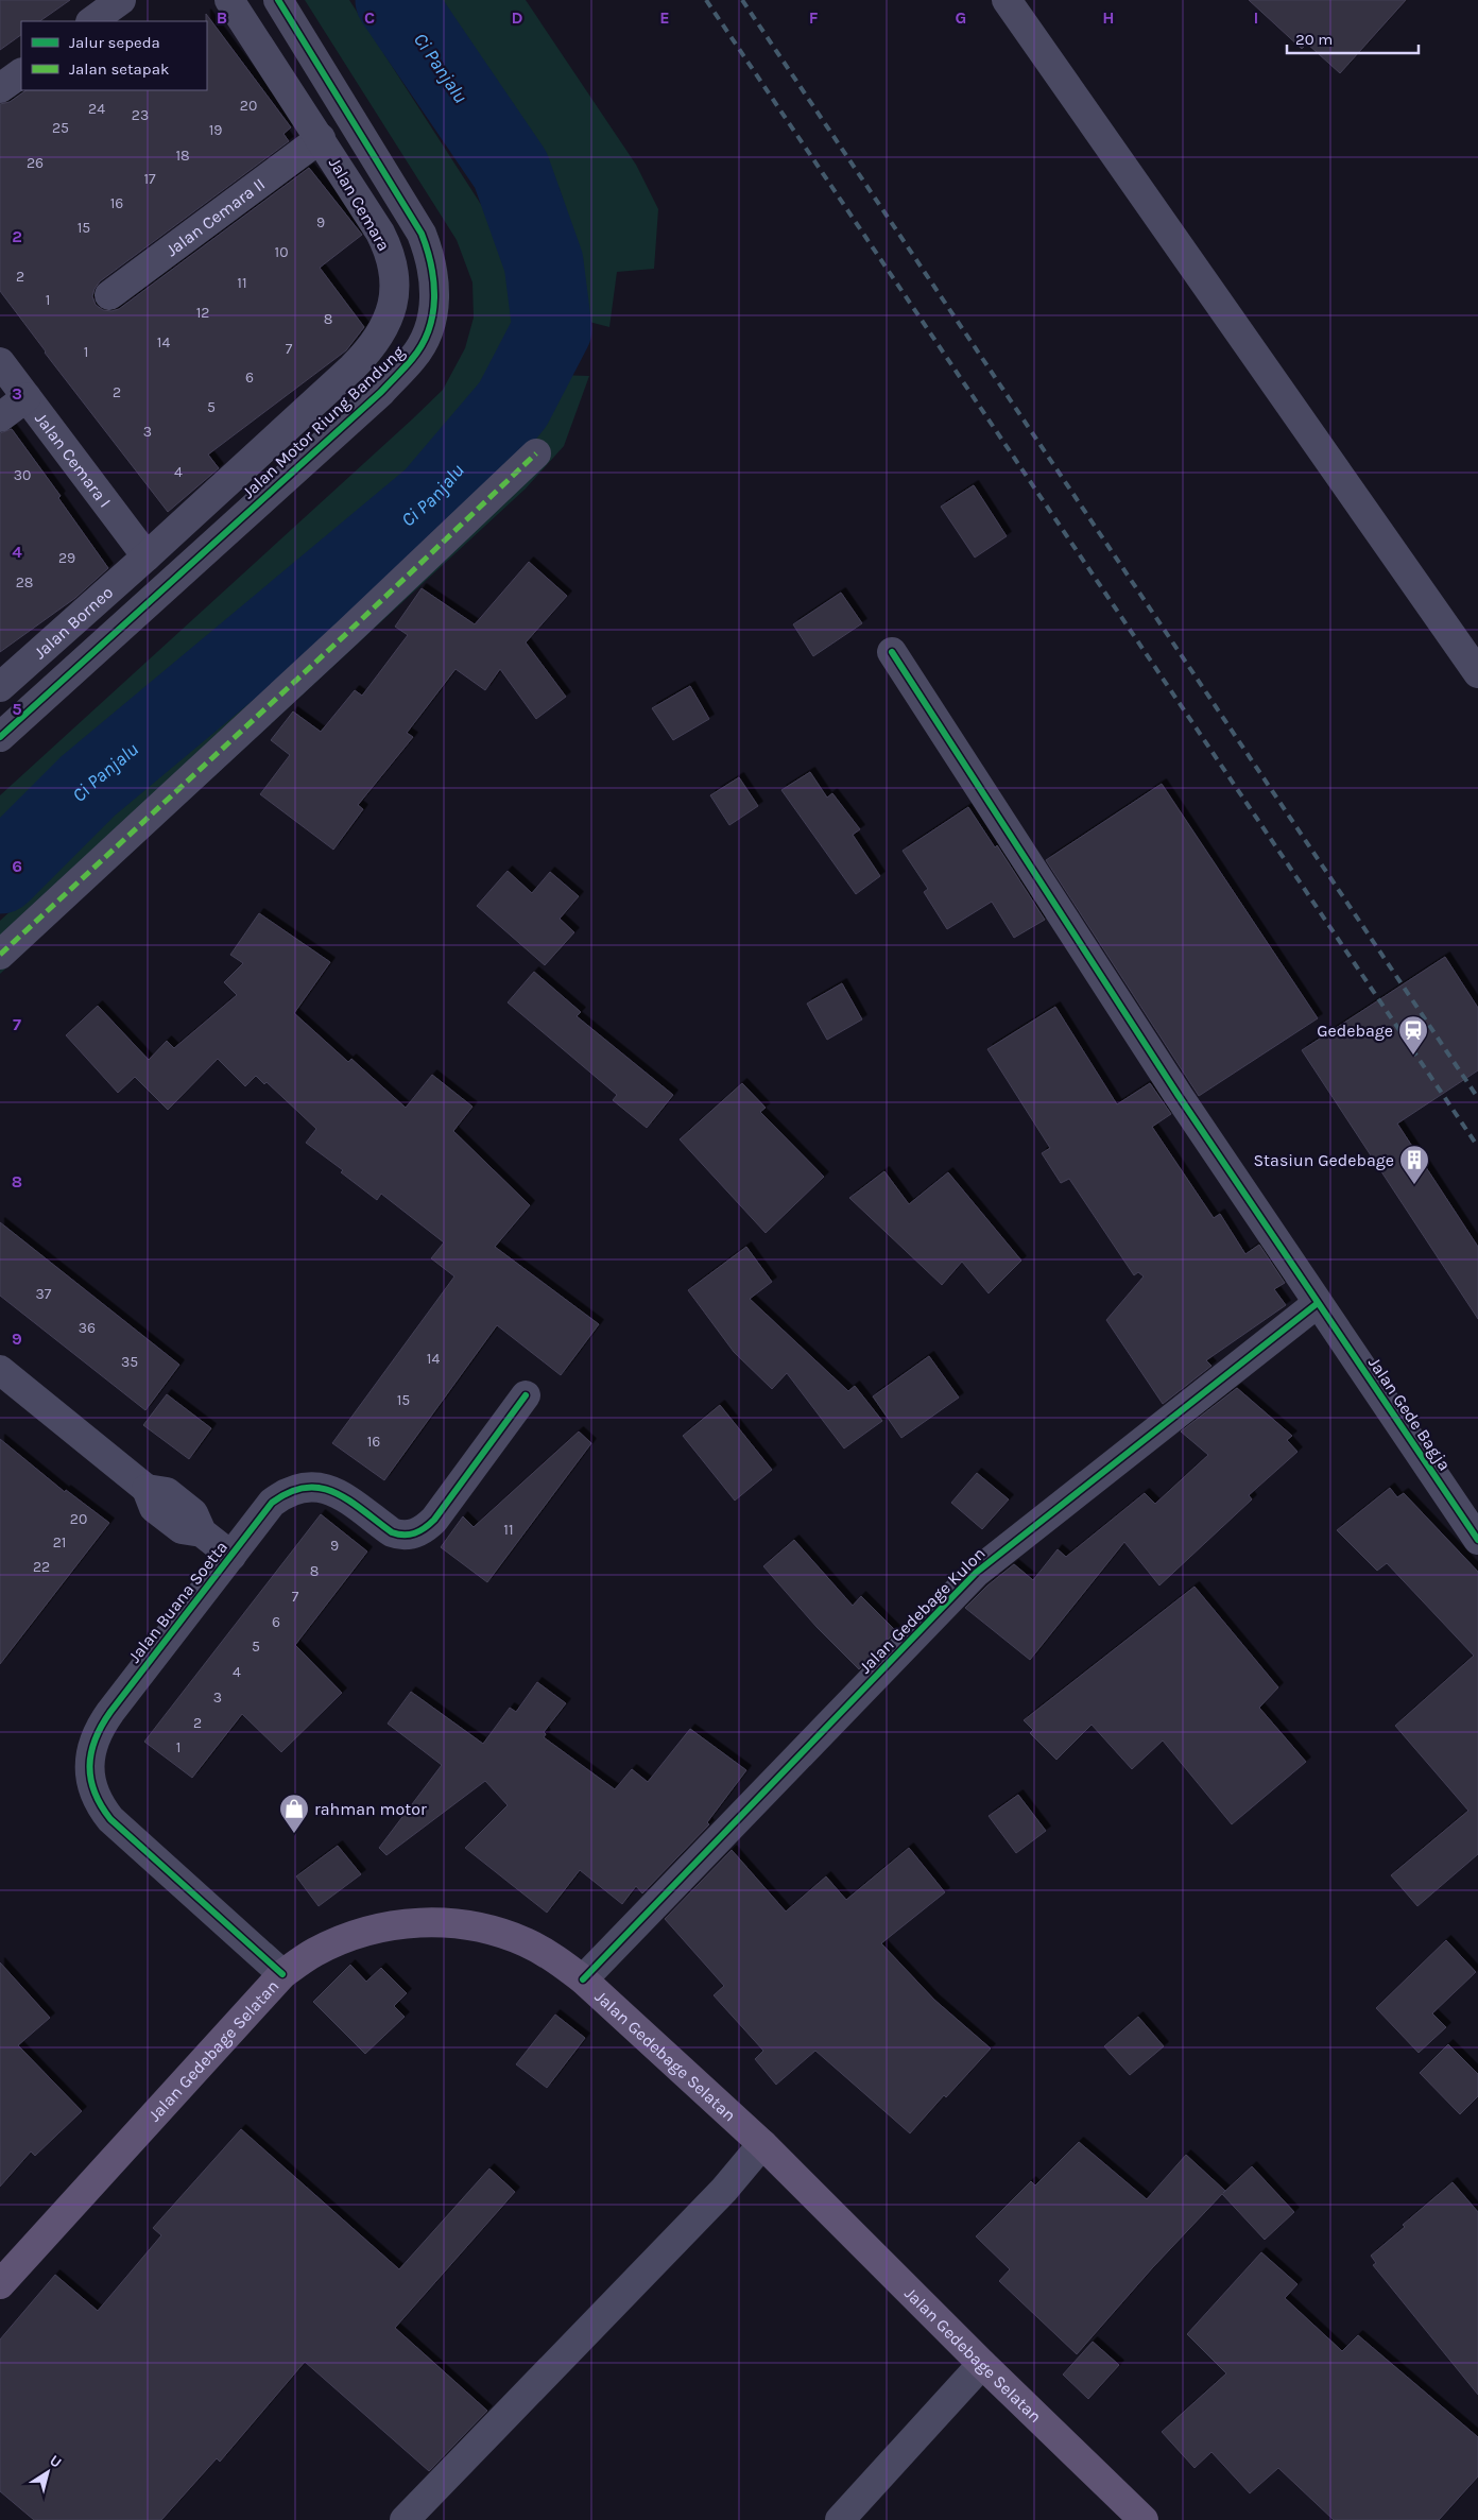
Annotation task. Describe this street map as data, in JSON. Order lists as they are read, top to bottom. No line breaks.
{"streets":{"main road":["Jalan Gedebage Selatan"],"street":["Jalan Cemara","Jalan Cemara II","Jalan Motor Riung Bandung","Jalan Cemara I","Jalan Borneo","Jalan Gede Bagja","Jalan Buana Soetta","Jalan Gedebage Kulon"]},"crossings":[["Jalan Cemara","Jalan Cemara II"],["Jalan Cemara","Jalan Cemara I"],["Jalan Cemara","Jalan Borneo"],["Jalan Cemara I","Jalan Borneo"],["Jalan Gede Bagja","Jalan Gedebage Kulon"],["Jalan Buana Soetta","Jalan Gedebage Selatan"],["Jalan Gedebage Kulon","Jalan Gedebage Selatan"]],"water":["Ci Panjalu"],"places":{"station":["Gedebage"],"building":["Stasiun Gedebage"],"shop":["rahman motor"]},"house_numbers":["20","24","23","25","19","18","26","17","16","9","15","10","2","11","1","12","8","14","7","1","6","2","5","3","4","30","29","28","37","36","14","35","15","16","20","11","21","9","22","8","7","6","5","4","3","2","1"],"legend":["Jalur sepeda","Jalan setapak"],"scale_bar":"20 m","north":"top right","grid":{"columns":["B","C","D","E","F","G","H","I"],"rows":["2","3","4","5","6","7","8","9"]}}
